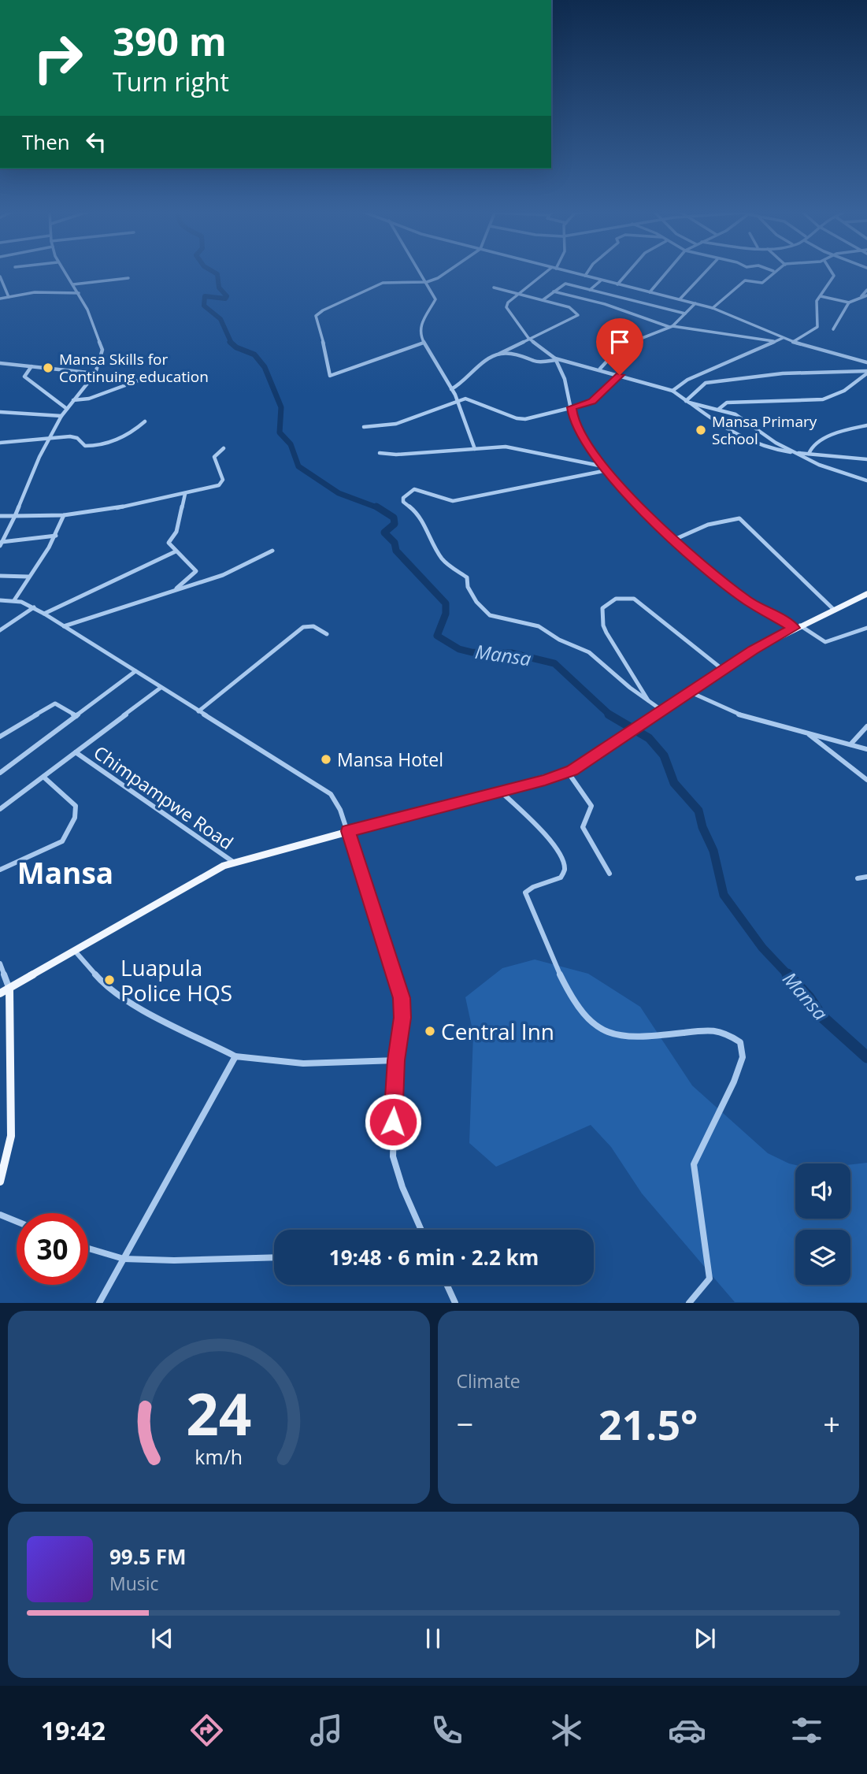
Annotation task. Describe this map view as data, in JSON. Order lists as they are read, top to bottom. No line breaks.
{"streets":{"street":["Chimpampwe Road"]},"districts":["Mansa"],"water":["Mansa"],"places":["Mansa Skills for Continuing education","Mansa Primary School","Mansa Hotel","Luapula Police HQS","Central Inn"],"page":{"turn":["390 m","Turn right"],"then":"Then","limit":"30","trip":"19:48 · 6 min · 2.2 km","tile":"Climate","heat":["−","21.5°","+"],"song":["99.5 FM","Music"],"tabs":"19:42","gauge":["24","km/h"]}}
